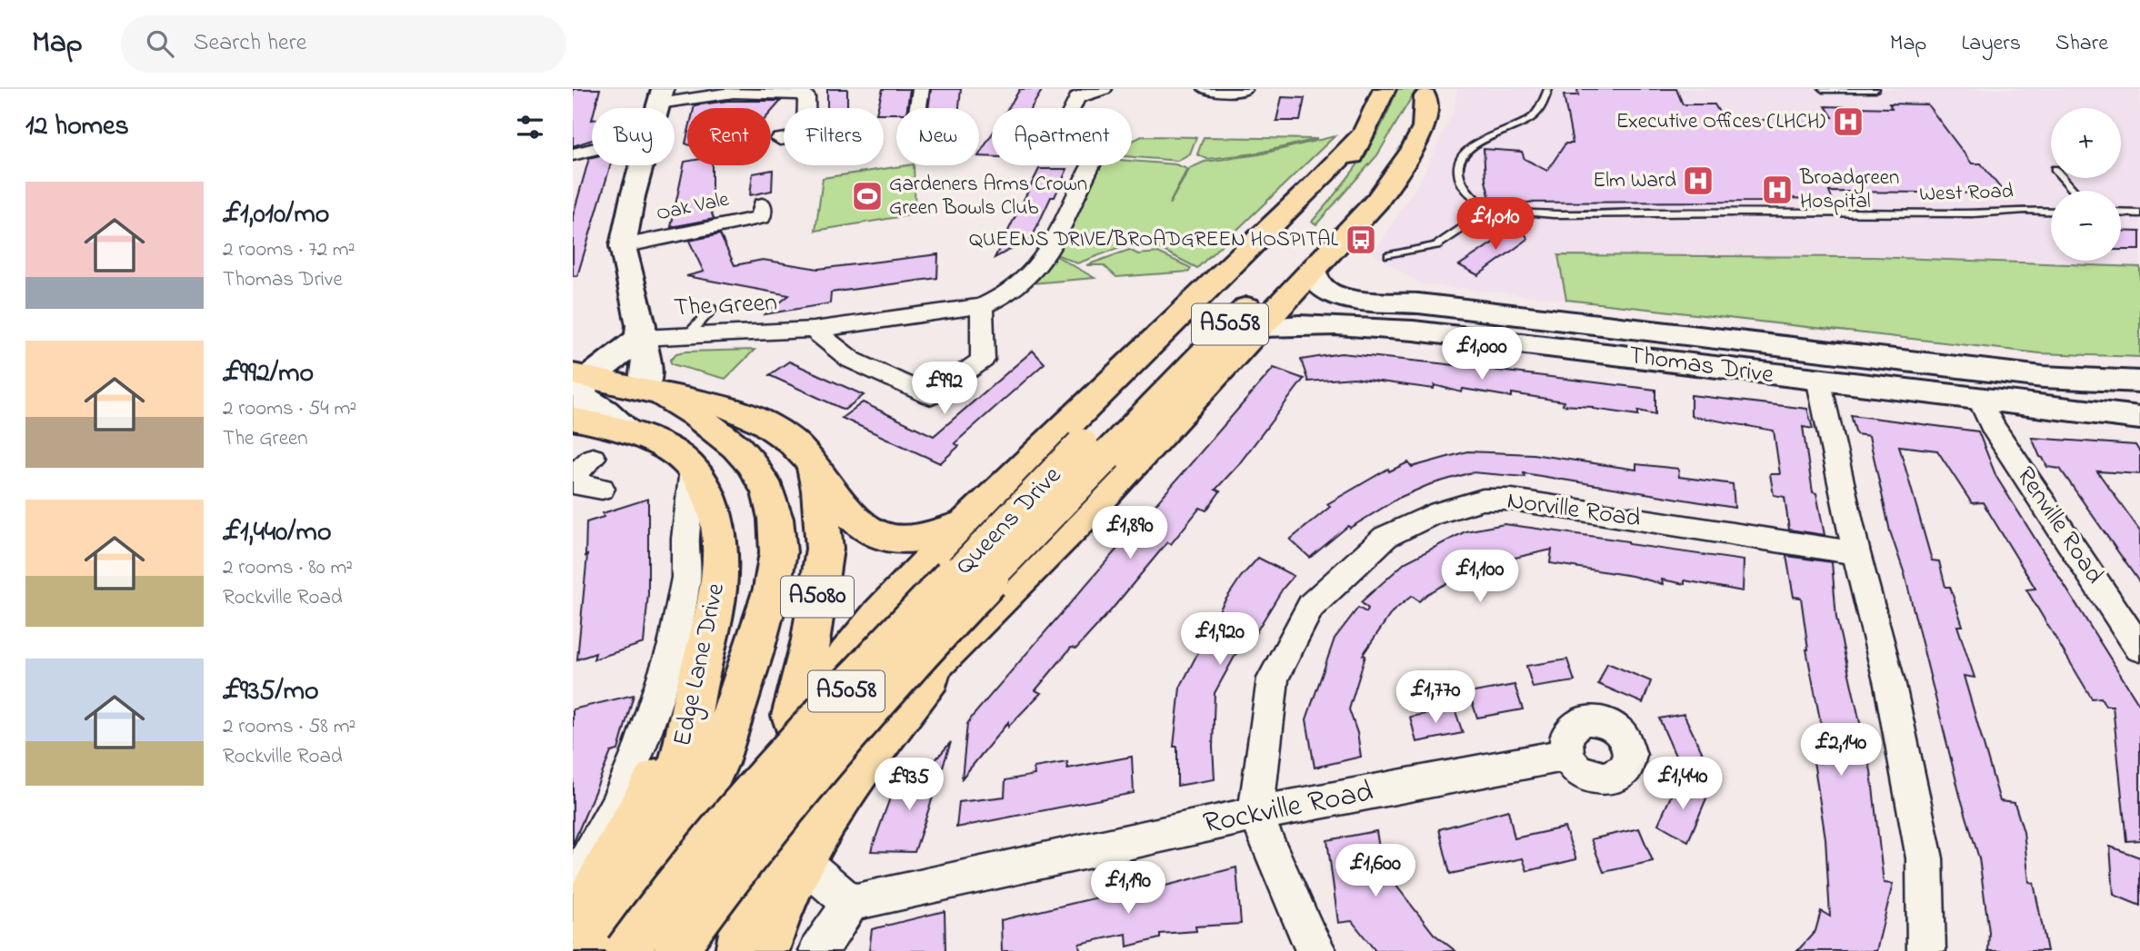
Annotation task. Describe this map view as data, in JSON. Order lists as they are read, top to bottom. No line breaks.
{"streets":{"highway":["A5058","Queens Drive","A5080","Edge Lane Drive"],"street":["Oak Vale","The Green","Thomas Drive","Norville Road","Renville Road","Rockville Road"],"lane":["West Road"]},"crossings":[["Thomas Drive","Renville Road"],["Norville Road","Rockville Road"],["Queens Drive","Edge Lane Drive"],["A5080","Edge Lane Drive"]],"places":{"hospital":["Executive Offices (LHCH)","Elm Ward","Broadgreen Hospital"],"sports":["Gardeners Arms Crown Green Bowls Club"],"bus stop":["QUEENS DRIVE/BROADGREEN HOSPITAL"]},"page":{"header":"Map","search":"Search here","nav":["Map","Layers","Share"],"heading":"12 homes","map_buttons":["+","−"],"chip":["Buy","Rent","Filters","New","Apartment"],"list":[{"name":"£1,010/mo","note":"2 rooms · 72 m² · Thomas Drive"},{"name":"£992/mo","note":"2 rooms · 54 m² · The Green"},{"name":"£1,440/mo","note":"2 rooms · 80 m² · Rockville Road"},{"name":"£935/mo","note":"2 rooms · 58 m² · Rockville Road"}],"price":["£1,010","£1,000","£992","£1,890","£1,100","£1,920","£1,770","£2,140","£1,440","£935","£1,600","£1,190"]}}
